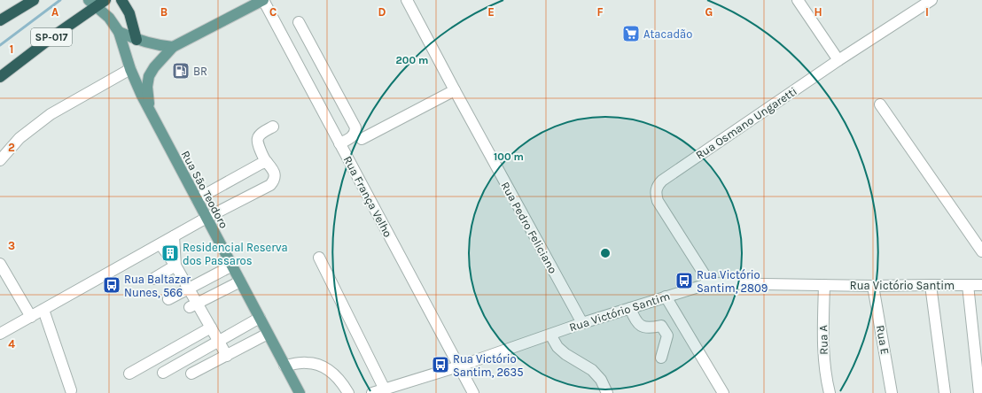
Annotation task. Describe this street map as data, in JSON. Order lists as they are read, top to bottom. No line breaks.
{"streets":{"highway":["SP-017"],"main road":["Rua São Teodoro"],"street":["Rua Osmano Ungaretti","Rua França Velho","Rua Pedro Feliciano","Rua Victório Santim","Rua A","Rua E"]},"crossings":[["SP-017","Rua São Teodoro"],["Rua Osmano Ungaretti","Rua Victório Santim"],["Rua França Velho","Rua Victório Santim"],["Rua Pedro Feliciano","Rua Victório Santim"],["Rua Victório Santim","Rua A"],["Rua Victório Santim","Rua E"]],"places":{"supermarket":["Atacadão"],"fuel station":["BR"],"building":["Residencial Reserva dos Passaros"],"bus stop":["Rua Victório Santim, 2809","Rua Baltazar Nunes, 566","Rua Victório Santim, 2635"]},"grid":{"columns":["A","B","C","D","E","F","G","H","I"],"rows":["1","2","3","4"]},"rings":["200 m","100 m"]}
